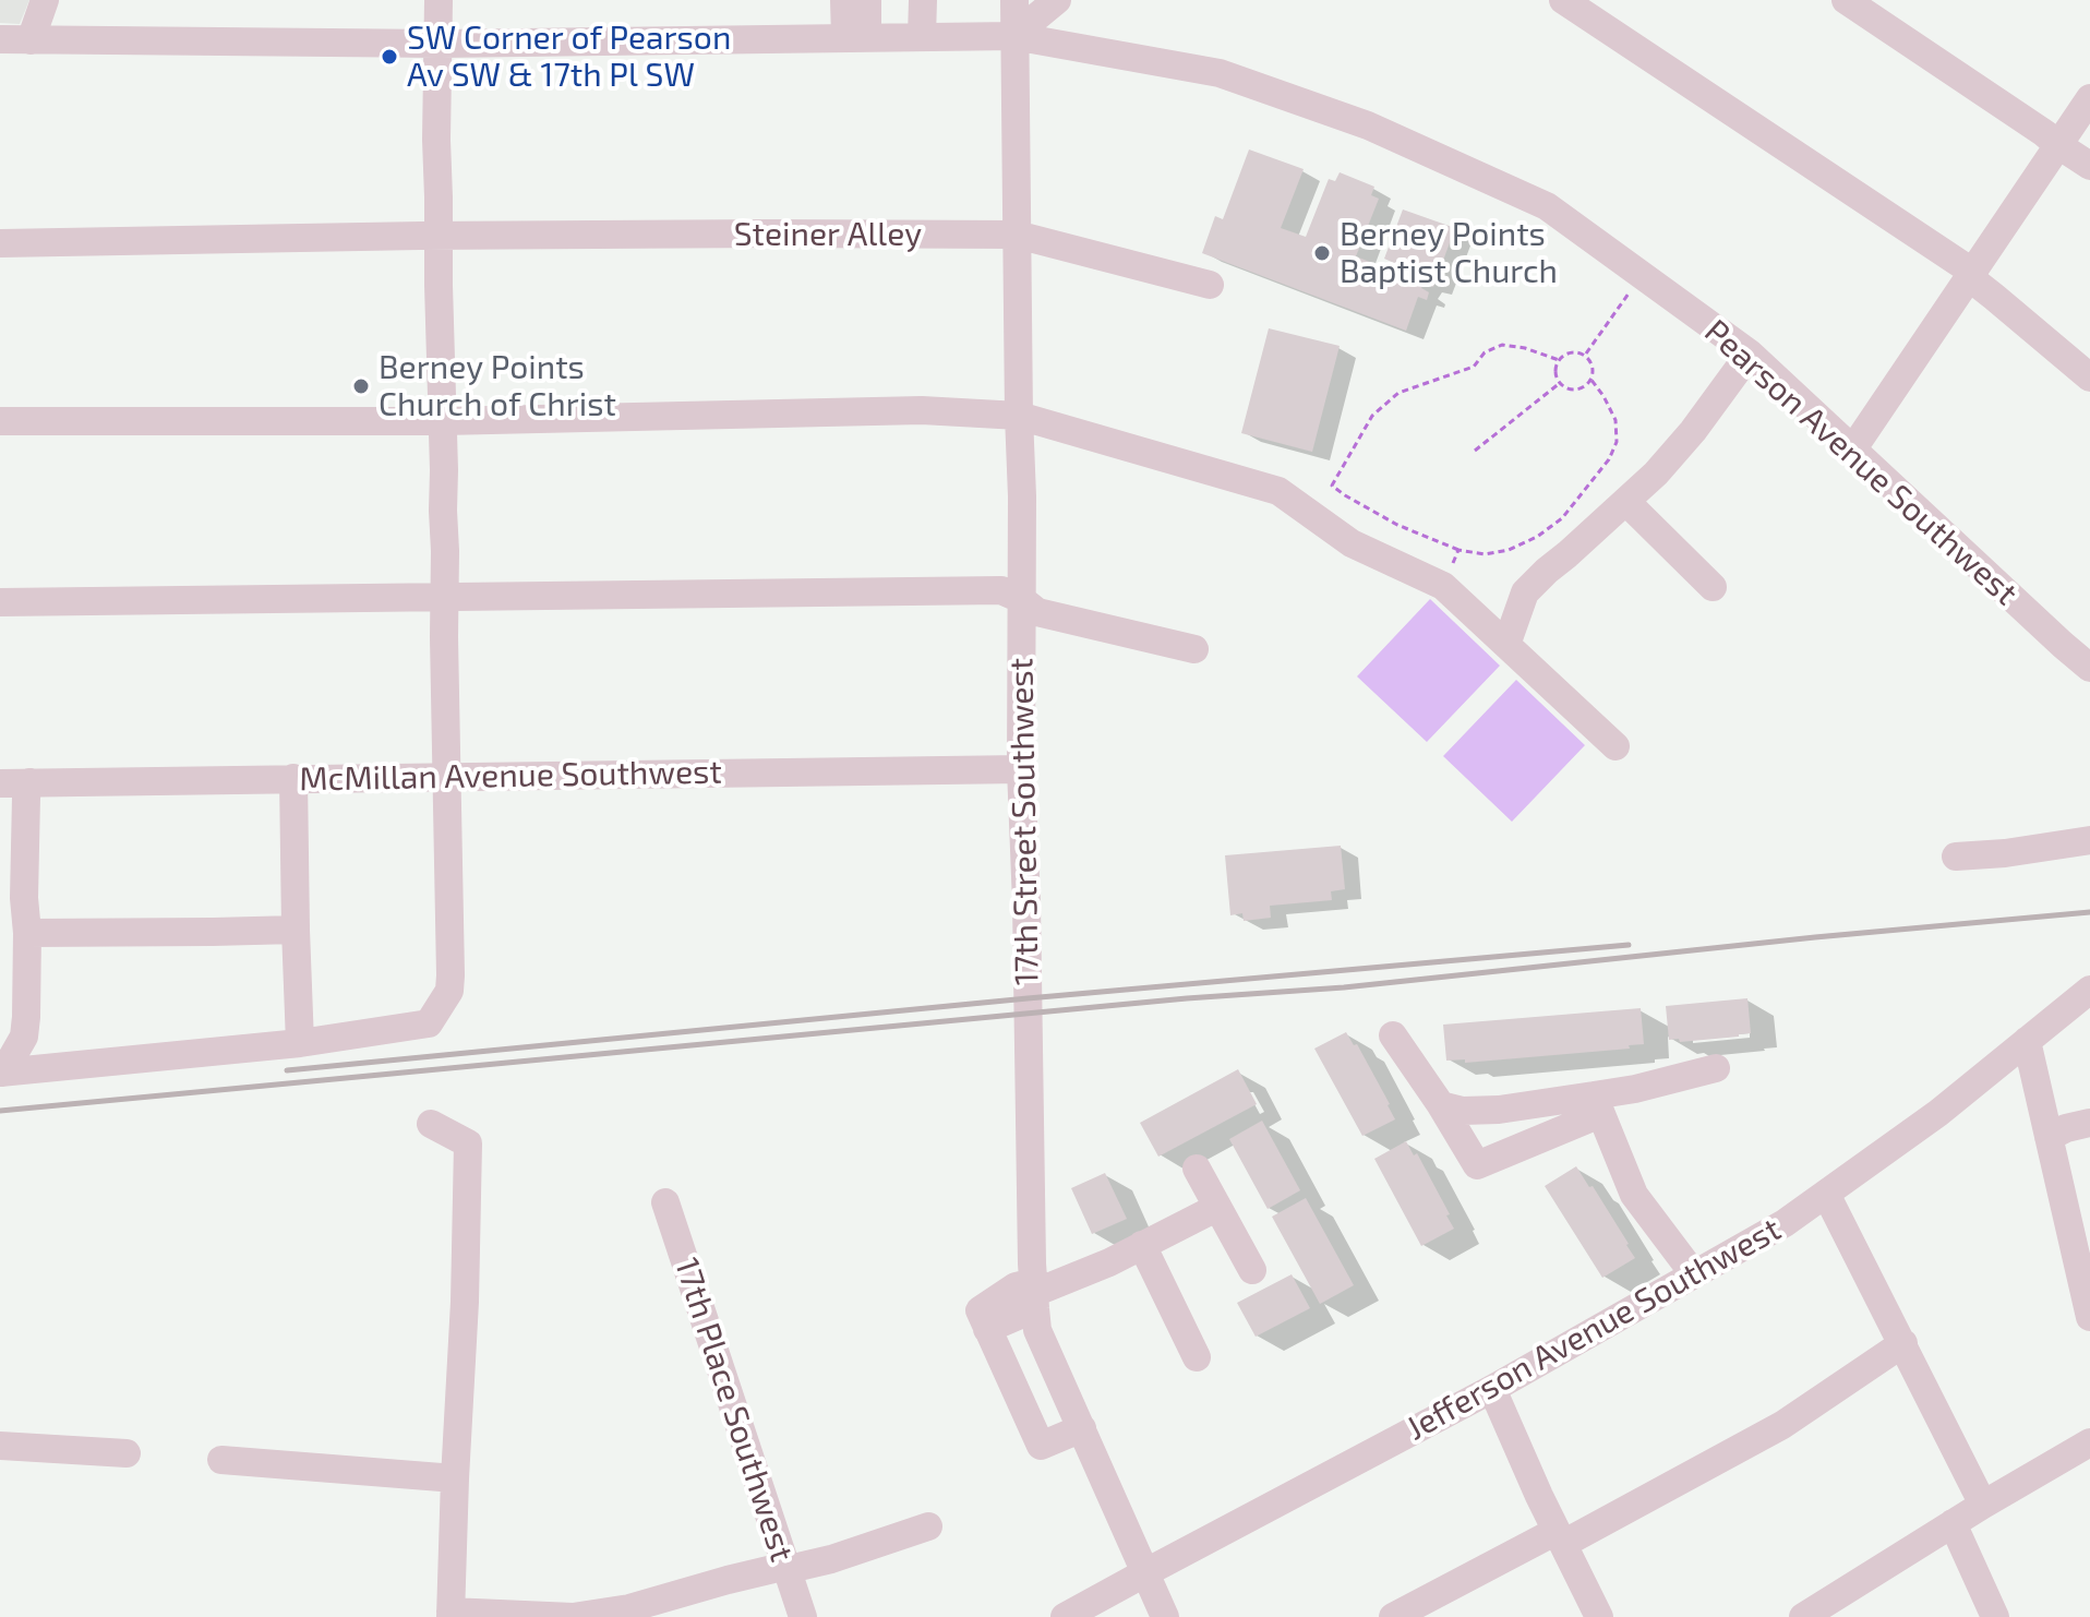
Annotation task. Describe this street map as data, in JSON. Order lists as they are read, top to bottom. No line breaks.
{"streets":{"street":["Steiner Alley","Pearson Avenue Southwest","McMillan Avenue Southwest","17th Street Southwest","Jefferson Avenue Southwest","17th Place Southwest"]},"crossings":[["Steiner Alley","17th Street Southwest"],["Pearson Avenue Southwest","17th Street Southwest"],["McMillan Avenue Southwest","17th Street Southwest"],["17th Street Southwest","Jefferson Avenue Southwest"]],"places":["SW Corner of Pearson Av SW & 17th Pl SW","Berney Points Baptist Church","Berney Points Church of Christ"]}
